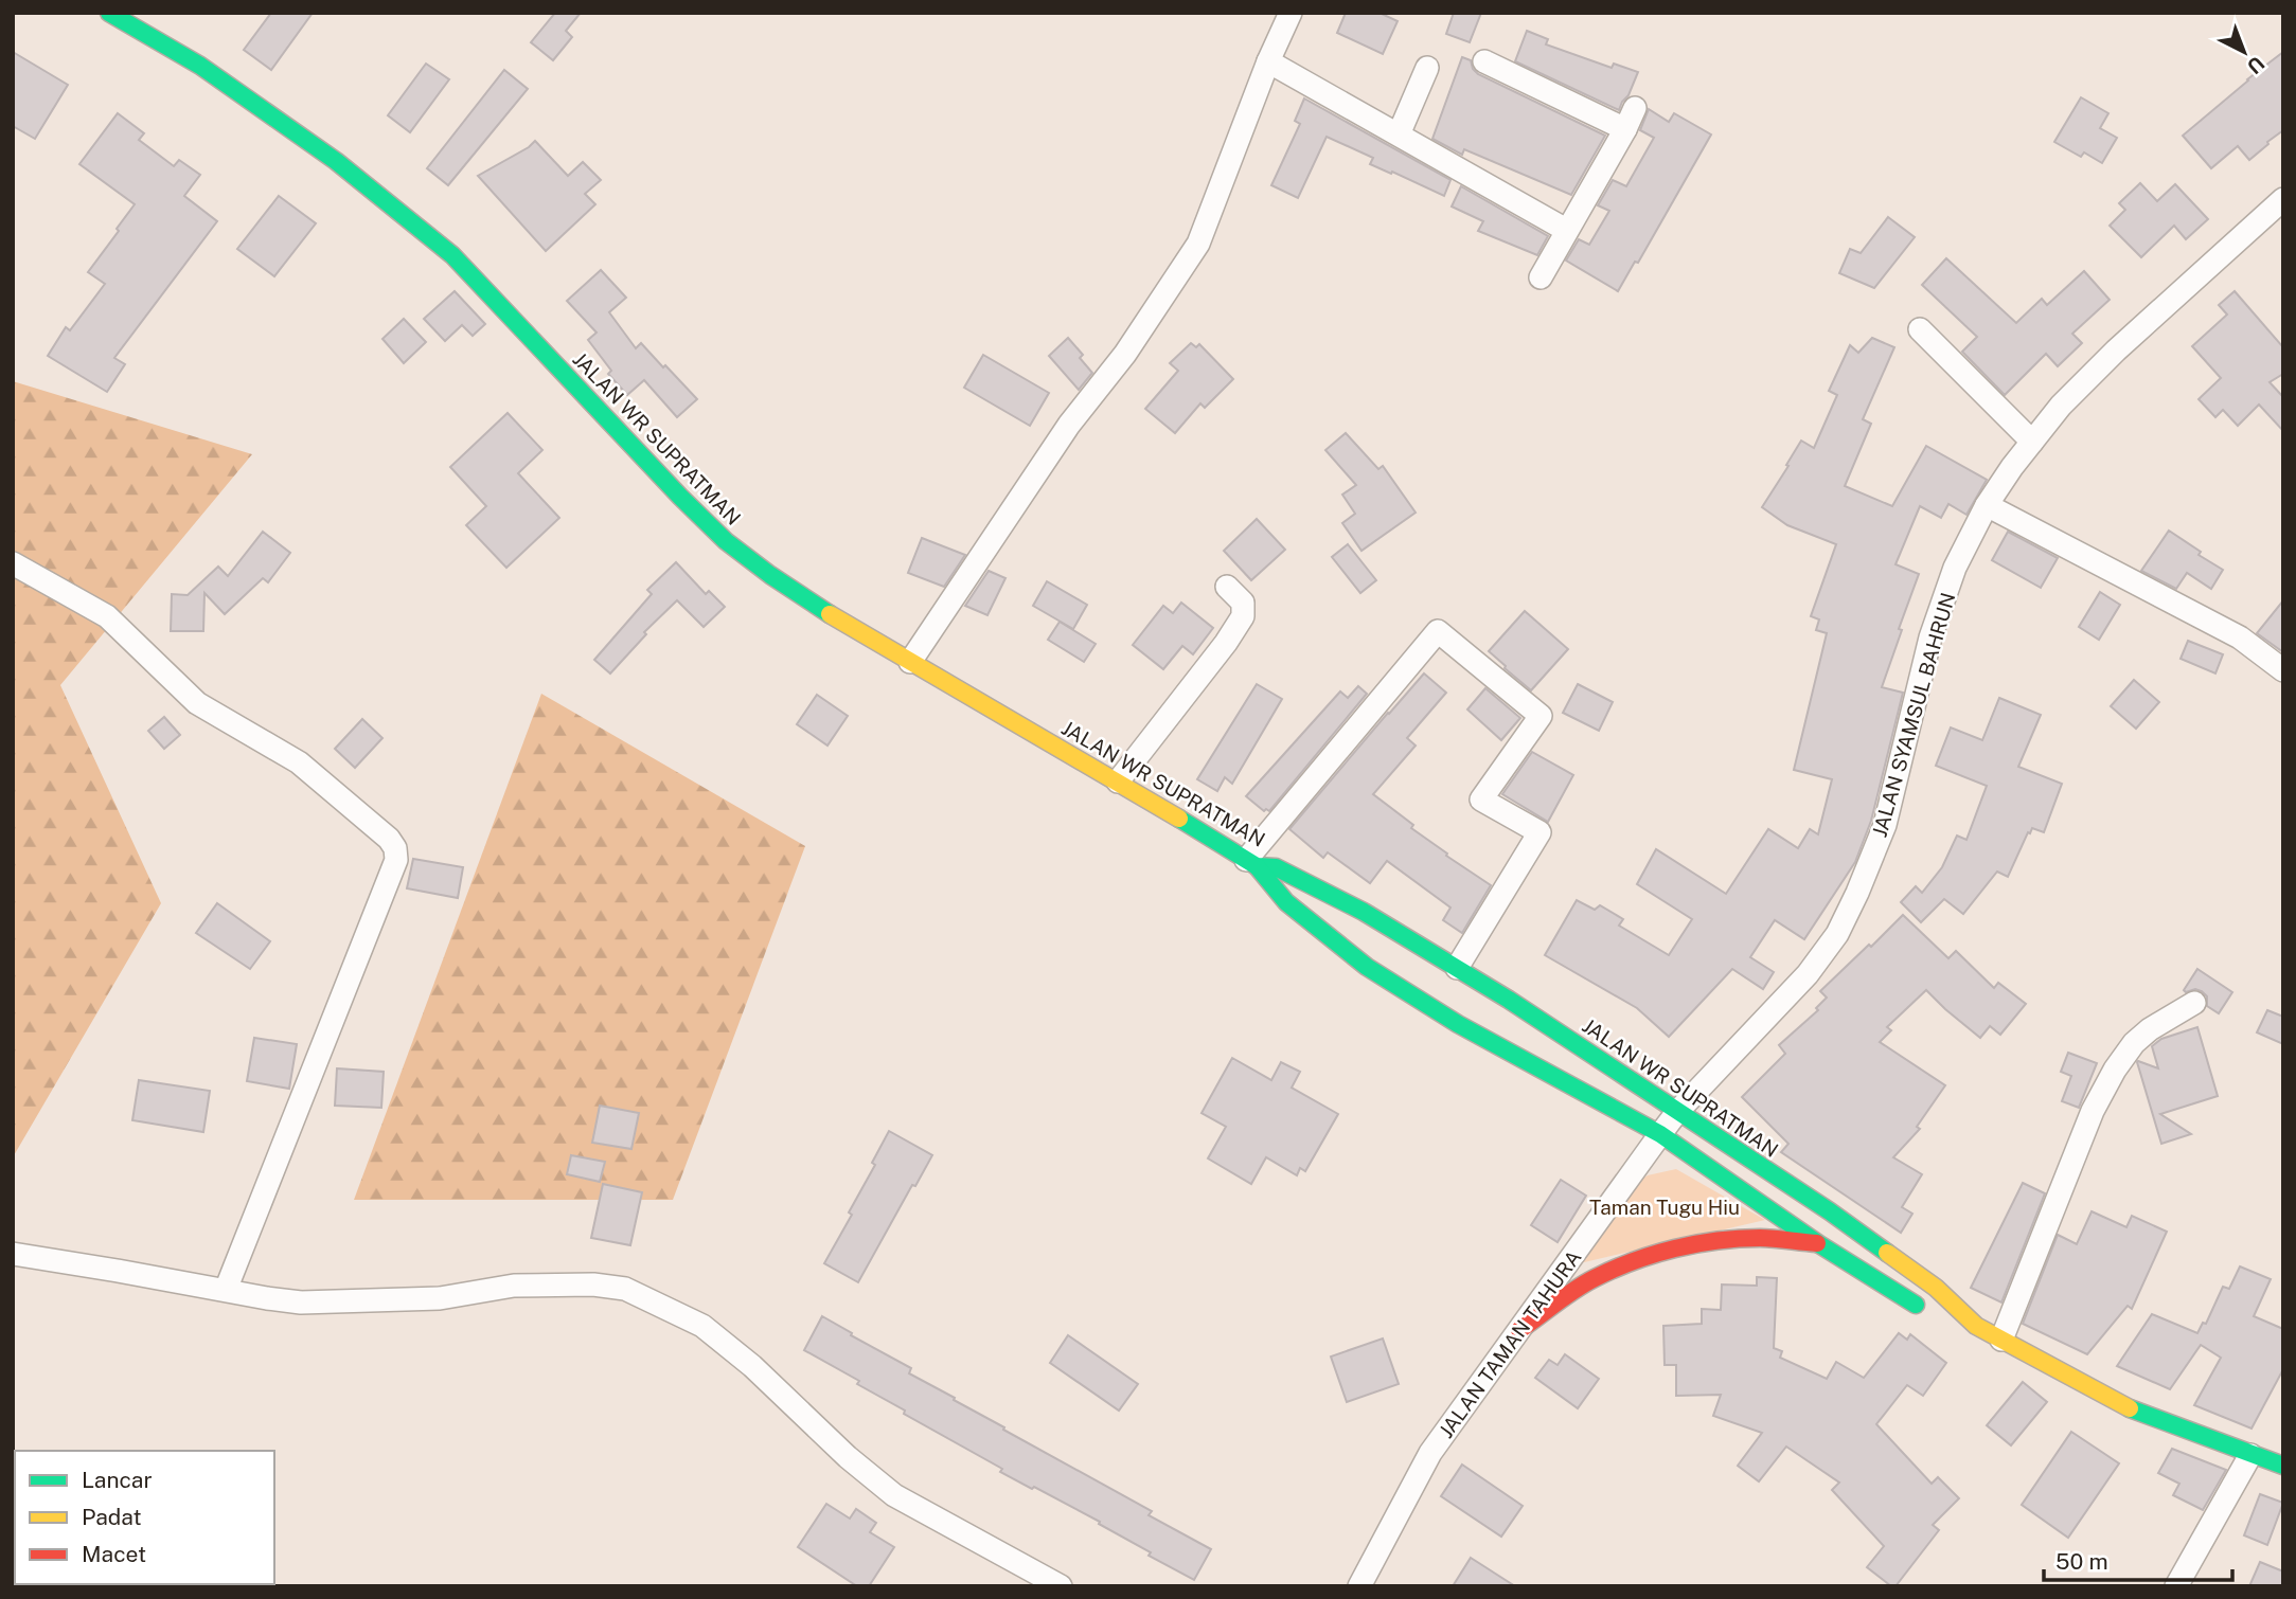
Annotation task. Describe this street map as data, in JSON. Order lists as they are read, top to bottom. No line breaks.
{"streets":{"highway":["JALAN WR SUPRATMAN"],"street":["JALAN SYAMSUL BAHRUN","JALAN TAMAN TAHURA"]},"crossings":[["JALAN WR SUPRATMAN","JALAN SYAMSUL BAHRUN"],["JALAN WR SUPRATMAN","JALAN TAMAN TAHURA"],["JALAN SYAMSUL BAHRUN","JALAN TAMAN TAHURA"]],"parks":["Taman Tugu Hiu"],"legend":["Lancar","Padat","Macet"],"scale_bar":"50 m","north":"bottom right"}
